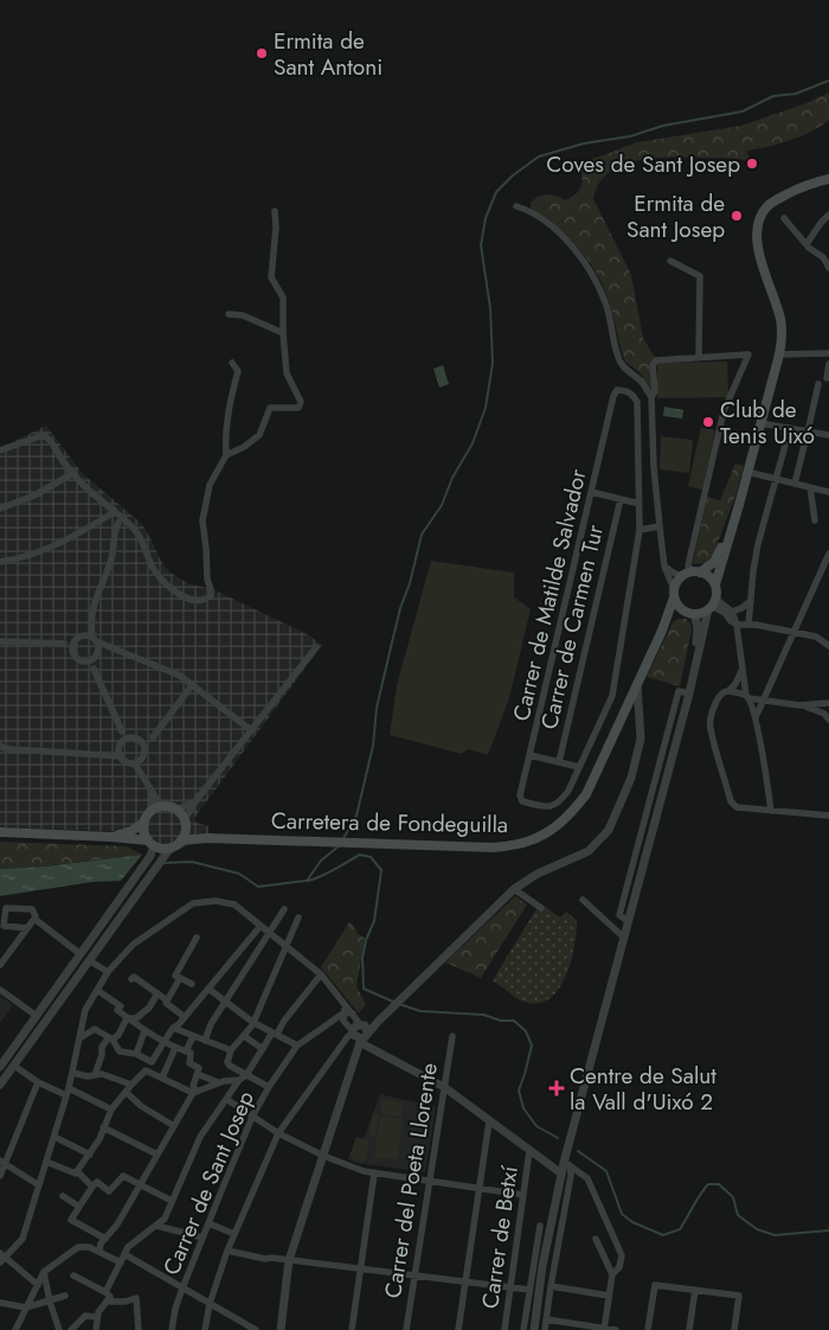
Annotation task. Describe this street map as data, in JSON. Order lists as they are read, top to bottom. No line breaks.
{"streets":{"main road":["Carretera de Fondeguilla"],"street":["Carrer de Matilde Salvador","Carrer de Carmen Tur","Carrer del Poeta Llorente","Carrer de Sant Josep","Carrer de Betxí"]},"places":{"other":["Ermita de Sant Antoni","Coves de Sant Josep","Ermita de Sant Josep","Club de Tenis Uixó"],"health":["Centre de Salut la Vall d'Uixó 2"]}}
